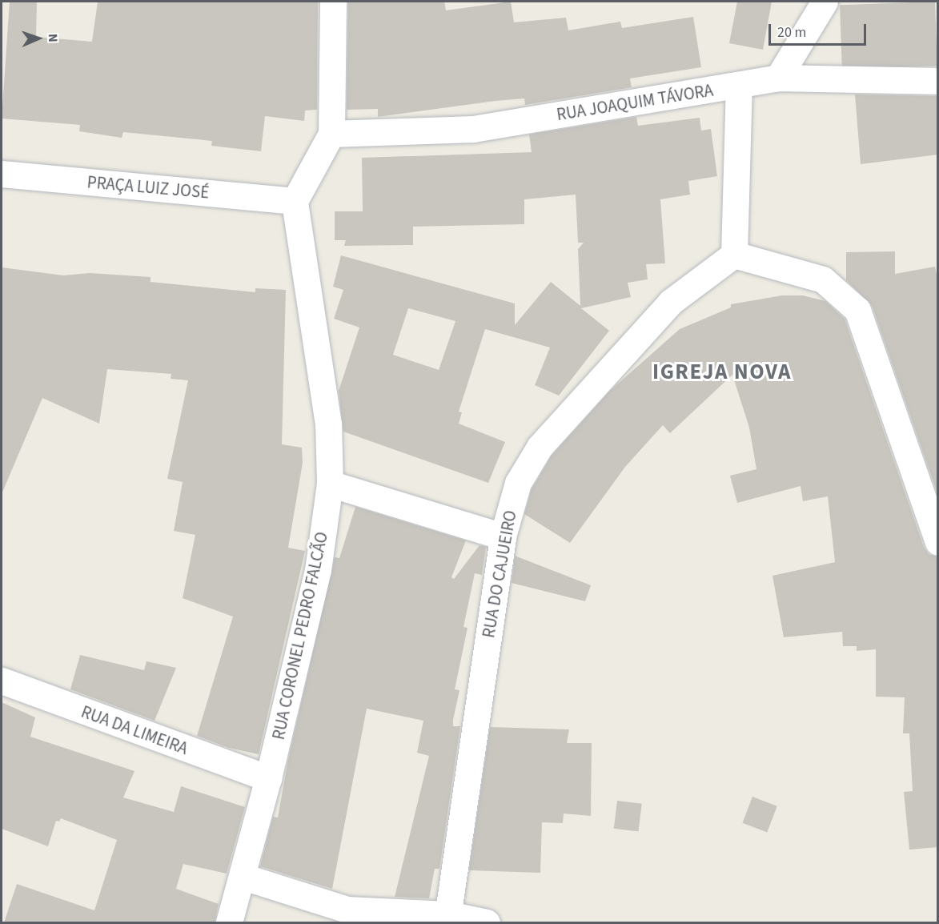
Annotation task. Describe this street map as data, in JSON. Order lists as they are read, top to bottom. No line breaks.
{"streets":{"street":["RUA JOAQUIM TÁVORA","PRAÇA LUIZ JOSÉ","RUA DO CAJUEIRO","RUA CORONEL PEDRO FALCÃO","RUA DA LIMEIRA"]},"crossings":[["PRAÇA LUIZ JOSÉ","RUA CORONEL PEDRO FALCÃO"],["RUA CORONEL PEDRO FALCÃO","RUA DA LIMEIRA"]],"districts":["IGREJA NOVA"],"scale_bar":"20 m","north":"right"}
